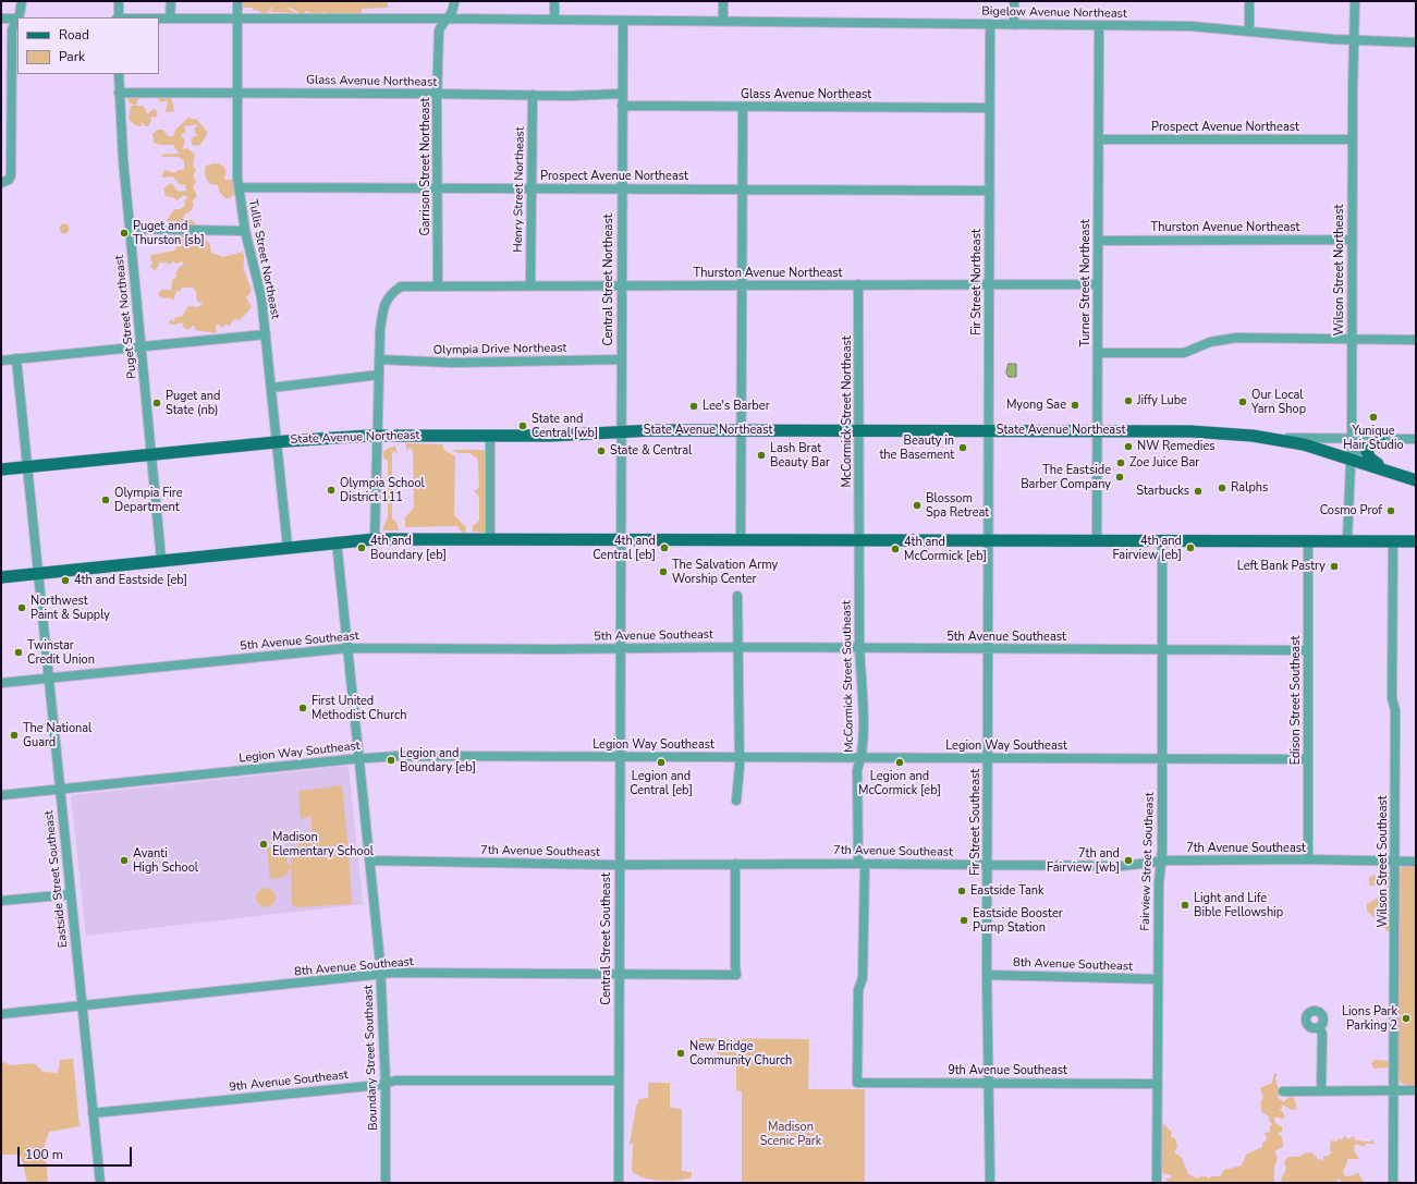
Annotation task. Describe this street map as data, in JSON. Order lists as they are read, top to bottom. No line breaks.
{"streets":{"main road":["State Avenue Northeast"],"street":["Bigelow Avenue Northeast","Glass Avenue Northeast","Prospect Avenue Northeast","Garrison Street Northeast","Henry Street Northeast","Thurston Avenue Northeast","Tullis Street Northeast","Wilson Street Northeast","Central Street Northeast","Fir Street Northeast","Turner Street Northeast","Puget Street Northeast","Olympia Drive Northeast","McCormick Street Northeast","5th Avenue Southeast","McCormick Street Southeast","Edison Street Southeast","Legion Way Southeast","Fir Street Southeast","7th Avenue Southeast","Fairview Street Southeast","Wilson Street Southeast","Eastside Street Southeast","Central Street Southeast","8th Avenue Southeast","Boundary Street Southeast","9th Avenue Southeast"]},"crossings":[["Bigelow Avenue Northeast","Garrison Street Northeast"],["Bigelow Avenue Northeast","Tullis Street Northeast"],["Bigelow Avenue Northeast","Wilson Street Northeast"],["Bigelow Avenue Northeast","Central Street Northeast"],["Bigelow Avenue Northeast","Fir Street Northeast"],["Bigelow Avenue Northeast","Turner Street Northeast"],["Glass Avenue Northeast","Garrison Street Northeast"],["Glass Avenue Northeast","Henry Street Northeast"],["Glass Avenue Northeast","Tullis Street Northeast"],["Glass Avenue Northeast","Central Street Northeast"],["Glass Avenue Northeast","Fir Street Northeast"],["Glass Avenue Northeast","Puget Street Northeast"],["Prospect Avenue Northeast","Garrison Street Northeast"],["Prospect Avenue Northeast","Henry Street Northeast"],["Prospect Avenue Northeast","Tullis Street Northeast"],["Prospect Avenue Northeast","Wilson Street Northeast"],["Prospect Avenue Northeast","Central Street Northeast"],["Prospect Avenue Northeast","Fir Street Northeast"],["Prospect Avenue Northeast","Turner Street Northeast"],["Garrison Street Northeast","Thurston Avenue Northeast"],["Henry Street Northeast","Thurston Avenue Northeast"],["Thurston Avenue Northeast","Wilson Street Northeast"],["Thurston Avenue Northeast","Central Street Northeast"],["Thurston Avenue Northeast","Fir Street Northeast"],["Thurston Avenue Northeast","Turner Street Northeast"],["Thurston Avenue Northeast","Olympia Drive Northeast"],["Thurston Avenue Northeast","McCormick Street Northeast"],["Tullis Street Northeast","State Avenue Northeast"],["Wilson Street Northeast","State Avenue Northeast"],["Central Street Northeast","Olympia Drive Northeast"],["Central Street Northeast","State Avenue Northeast"],["Central Street Northeast","Central Street Southeast"],["Fir Street Northeast","State Avenue Northeast"],["Fir Street Northeast","Fir Street Southeast"],["Turner Street Northeast","State Avenue Northeast"],["Puget Street Northeast","State Avenue Northeast"],["McCormick Street Northeast","State Avenue Northeast"],["McCormick Street Northeast","McCormick Street Southeast"],["State Avenue Northeast","Eastside Street Southeast"],["5th Avenue Southeast","McCormick Street Southeast"],["5th Avenue Southeast","Edison Street Southeast"],["5th Avenue Southeast","Fir Street Southeast"],["5th Avenue Southeast","Fairview Street Southeast"],["5th Avenue Southeast","Eastside Street Southeast"],["5th Avenue Southeast","Central Street Southeast"],["5th Avenue Southeast","Boundary Street Southeast"],["McCormick Street Southeast","Legion Way Southeast"],["McCormick Street Southeast","7th Avenue Southeast"],["McCormick Street Southeast","9th Avenue Southeast"],["Edison Street Southeast","Legion Way Southeast"],["Edison Street Southeast","7th Avenue Southeast"],["Legion Way Southeast","Fir Street Southeast"],["Legion Way Southeast","Fairview Street Southeast"],["Legion Way Southeast","Eastside Street Southeast"],["Legion Way Southeast","Central Street Southeast"],["Legion Way Southeast","Boundary Street Southeast"],["Fir Street Southeast","7th Avenue Southeast"],["Fir Street Southeast","8th Avenue Southeast"],["Fir Street Southeast","9th Avenue Southeast"],["7th Avenue Southeast","Fairview Street Southeast"],["7th Avenue Southeast","Wilson Street Southeast"],["7th Avenue Southeast","Central Street Southeast"],["7th Avenue Southeast","8th Avenue Southeast"],["7th Avenue Southeast","Boundary Street Southeast"],["Fairview Street Southeast","8th Avenue Southeast"],["Fairview Street Southeast","9th Avenue Southeast"],["Eastside Street Southeast","8th Avenue Southeast"],["Eastside Street Southeast","9th Avenue Southeast"],["Central Street Southeast","8th Avenue Southeast"],["Central Street Southeast","9th Avenue Southeast"],["8th Avenue Southeast","Boundary Street Southeast"],["Boundary Street Southeast","9th Avenue Southeast"]],"parks":["Madison Scenic Park"],"places":["Puget and Thurston [sb]","Jiffy Lube","Our Local Yarn Shop","Puget and State (nb)","Myong Sae","Lee's Barber","Yunique Hair Studio","State and Central [wb]","NW Remedies","Beauty in the Basement","State & Central","Lash Brat Beauty Bar","Zoe Juice Bar","The Eastside Barber Company","Ralphs","Olympia School District 111","Starbucks","Olympia Fire Department","Blossom Spa Retreat","Cosmo Prof","4th and Boundary [eb]","4th and Central [eb]","4th and Fairview [eb]","4th and McCormick [eb]","Left Bank Pastry","The Salvation Army Worship Center","4th and Eastside [eb]","Northwest Paint & Supply","Twinstar Credit Union","First United Methodist Church","The National Guard","Legion and Boundary [eb]","Legion and Central [eb]","Legion and McCormick [eb]","Madison Elementary School","Avanti High School","7th and Fairview [wb]","Eastside Tank","Light and Life Bible Fellowship","Eastside Booster Pump Station","Lions Park Parking 2","New Bridge Community Church"],"legend":["Road","Park"],"scale_bar":"100 m"}
